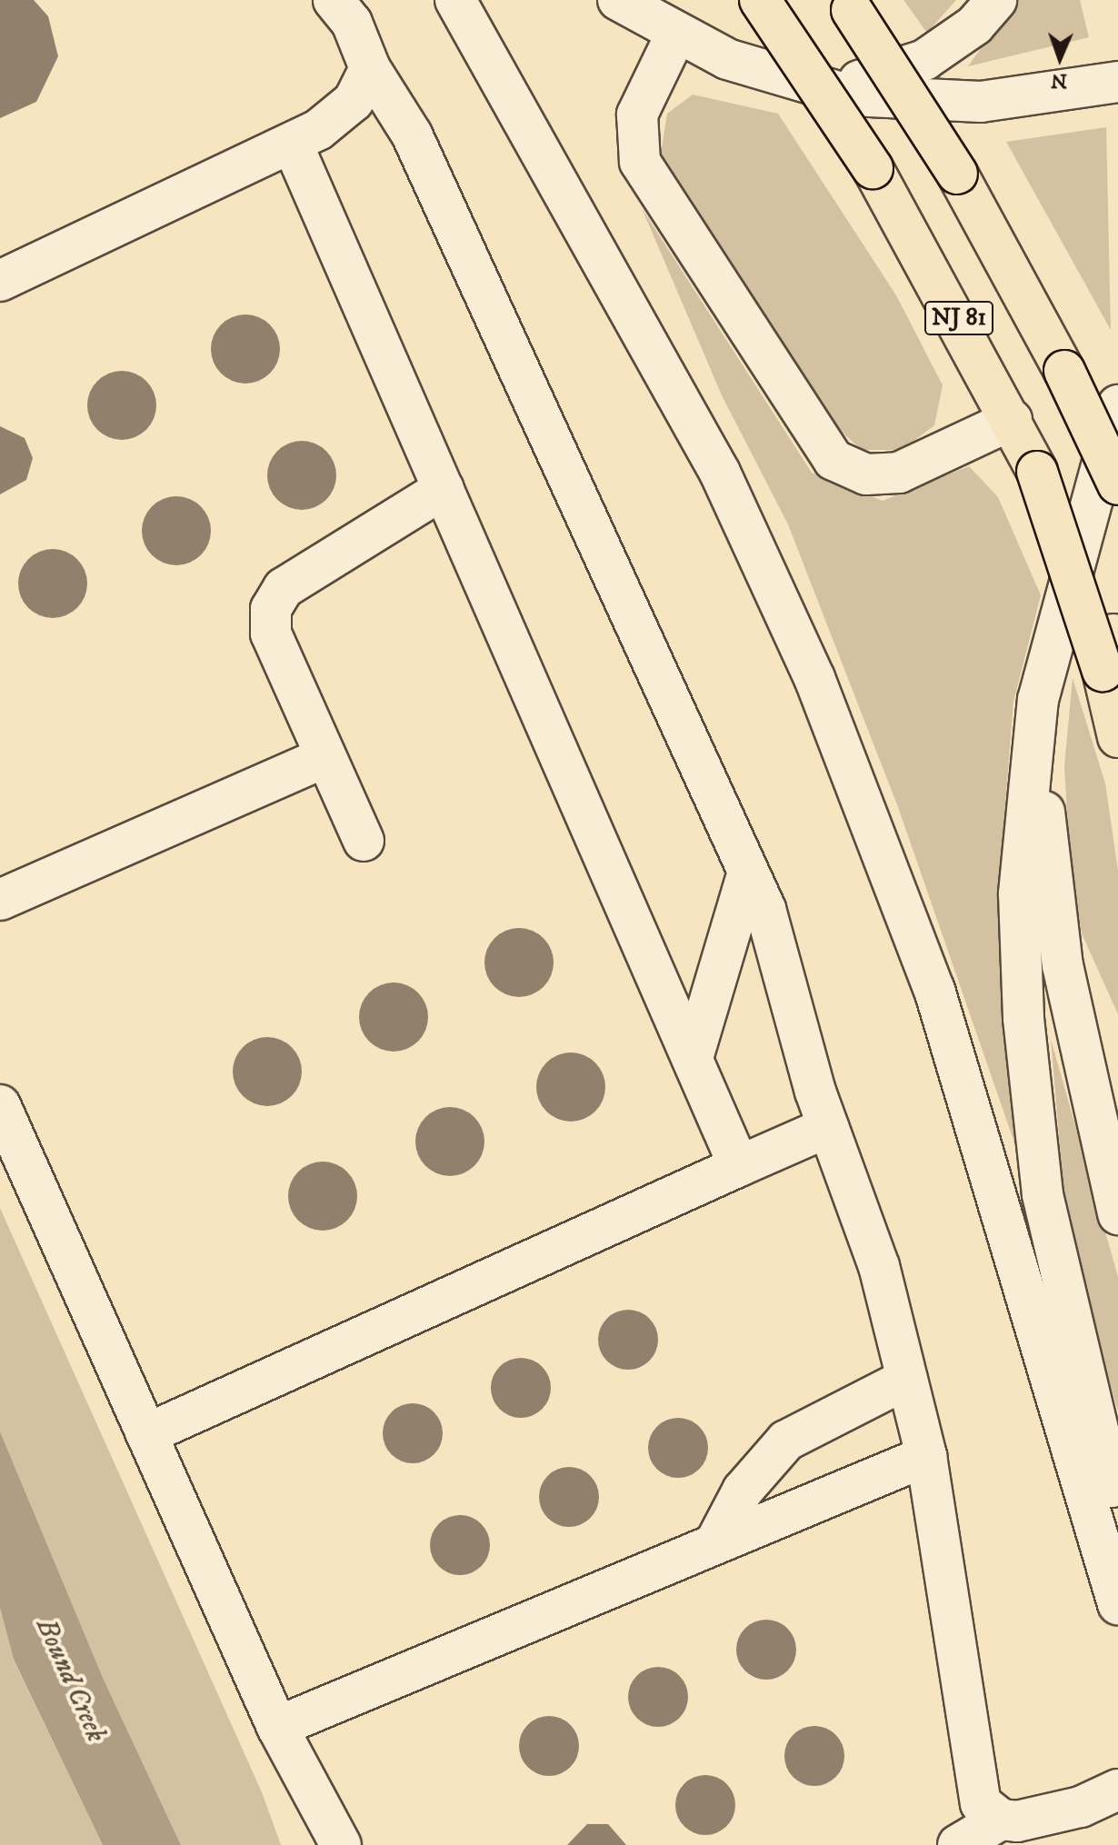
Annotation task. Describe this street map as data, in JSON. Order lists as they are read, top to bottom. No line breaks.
{"streets":{"highway":["NJ 81"]},"water":["Bound Creek"],"north":"bottom"}
